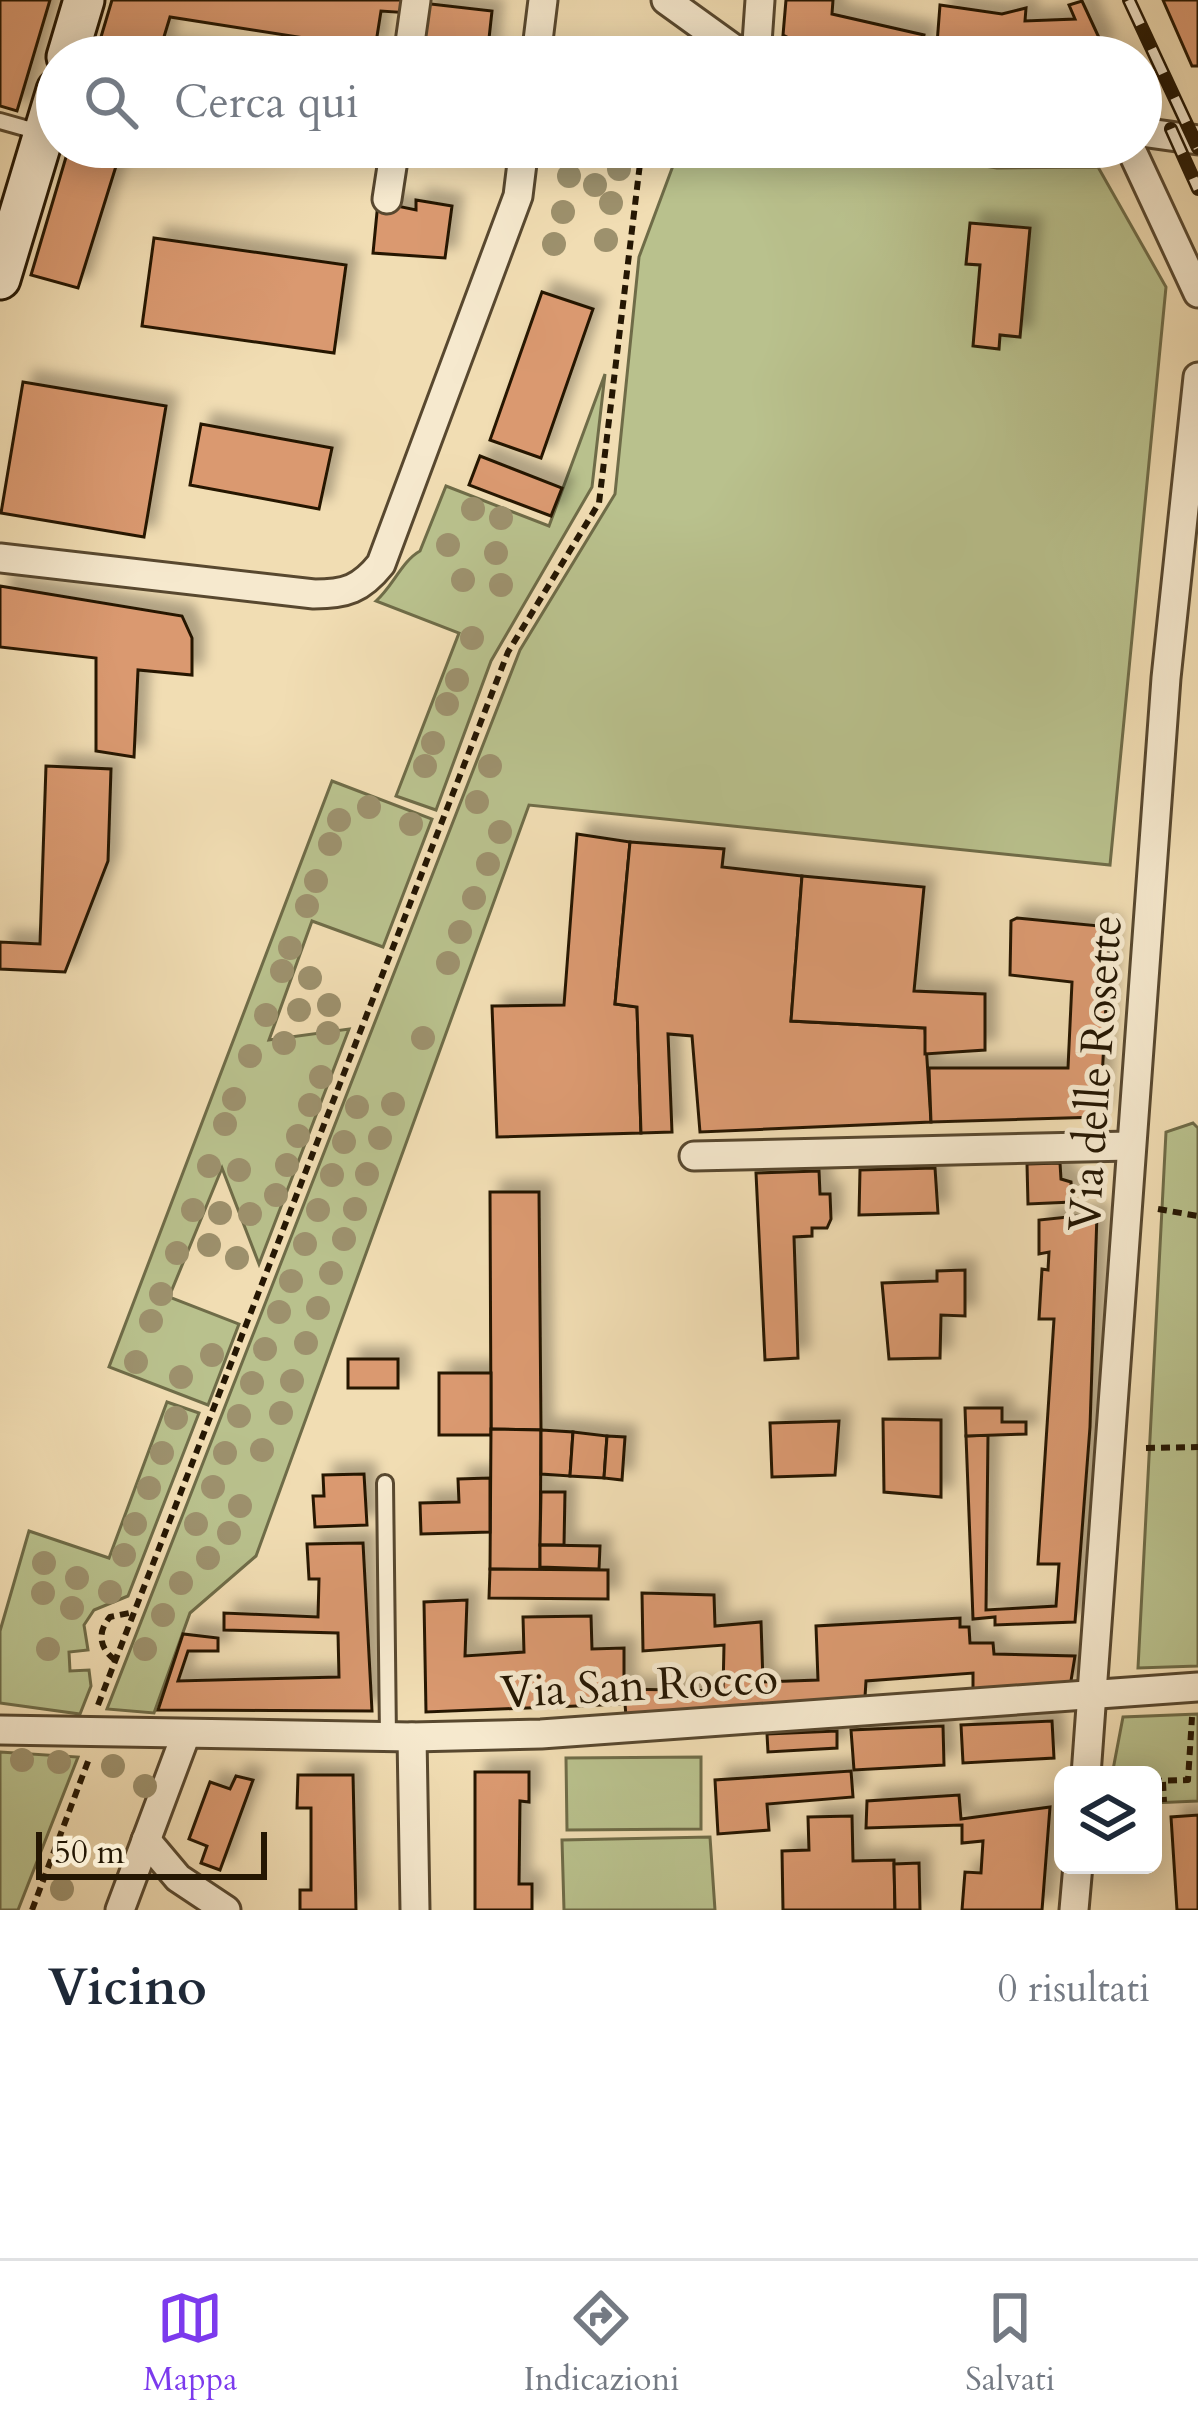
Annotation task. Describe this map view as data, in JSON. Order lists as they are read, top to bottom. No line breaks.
{"streets":{"street":["Via delle Rosette","Via San Rocco"]},"crossings":[["Via delle Rosette","Via San Rocco"]],"scale_bar":"50 m","page":{"search":"Cerca qui","scale":"50 m","heading":["Vicino","0 risultati"],"nav":["Mappa","Indicazioni","Salvati"]}}
